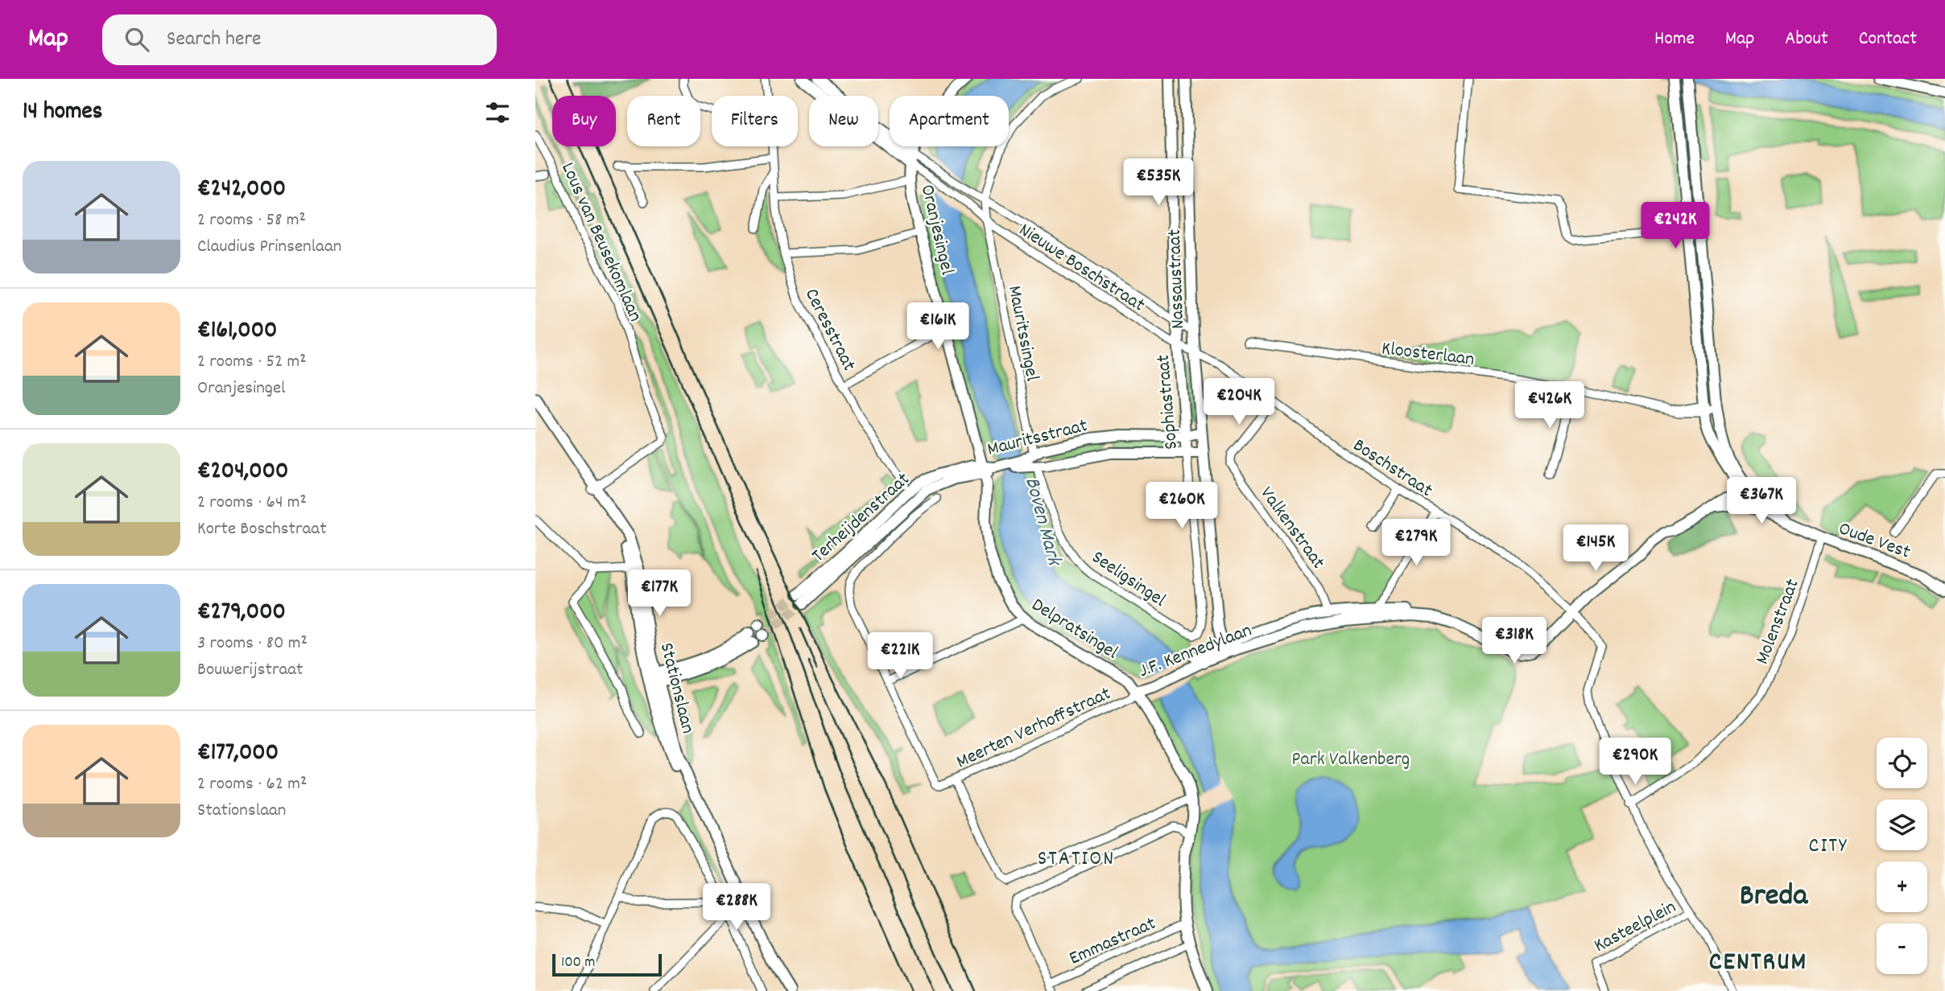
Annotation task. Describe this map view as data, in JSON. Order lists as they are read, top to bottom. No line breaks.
{"streets":{"street":["Oranjesingel","Lous van Beusekomlaan","Nieuwe Boschstraat","Nassaustraat","Ceresstraat","Mauritssingel","Kloosterlaan","Sophiastraat","Mauritsstraat","Boschstraat","Terheijdenstraat","Valkenstraat","Oude Vest","Seeligsingel","Molenstraat","Delpratsingel","J.F. Kennedylaan","Stationslaan","Meerten Verhoffstraat","Kasteelplein","Emmastraat"]},"crossings":[["Oranjesingel","Nieuwe Boschstraat"],["Oranjesingel","Mauritsstraat"],["Oranjesingel","Terheijdenstraat"],["Oranjesingel","Delpratsingel"],["Lous van Beusekomlaan","Stationslaan"],["Nieuwe Boschstraat","Nassaustraat"],["Nieuwe Boschstraat","Mauritssingel"],["Nieuwe Boschstraat","Sophiastraat"],["Nieuwe Boschstraat","Boschstraat"],["Nassaustraat","Sophiastraat"],["Nassaustraat","Boschstraat"],["Mauritssingel","Mauritsstraat"],["Sophiastraat","Mauritsstraat"],["Sophiastraat","Boschstraat"],["Sophiastraat","Seeligsingel"],["Sophiastraat","J.F. Kennedylaan"],["Mauritsstraat","Terheijdenstraat"],["Mauritsstraat","Seeligsingel"],["Mauritsstraat","Delpratsingel"],["Boschstraat","Valkenstraat"],["Boschstraat","Molenstraat"],["Terheijdenstraat","Delpratsingel"],["Terheijdenstraat","Meerten Verhoffstraat"],["Valkenstraat","J.F. Kennedylaan"],["Oude Vest","Molenstraat"],["Delpratsingel","J.F. Kennedylaan"],["Delpratsingel","Meerten Verhoffstraat"],["J.F. Kennedylaan","Meerten Verhoffstraat"]],"districts":["CITY","STATION","Breda","CENTRUM"],"water":["Boven Mark"],"parks":["Park Valkenberg"],"scale_bar":"100 m","page":{"header":"Map","search":"Search here","nav":["Home","Map","About","Contact"],"heading":"14 homes","chip":["Buy","Rent","Filters","New","Apartment"],"list":[{"name":"€242,000","note":"2 rooms · 58 m² · Claudius Prinsenlaan"},{"name":"€161,000","note":"2 rooms · 52 m² · Oranjesingel"},{"name":"€204,000","note":"2 rooms · 64 m² · Korte Boschstraat"},{"name":"€279,000","note":"3 rooms · 80 m² · Bouwerijstraat"},{"name":"€177,000","note":"2 rooms · 62 m² · Stationslaan"}],"price":["€535K","€242K","€161K","€204K","€426K","€367K","€260K","€279K","€145K","€177K","€318K","€221K","€290K","€288K"],"map_buttons":["+","−"],"scale":"100 m"}}
